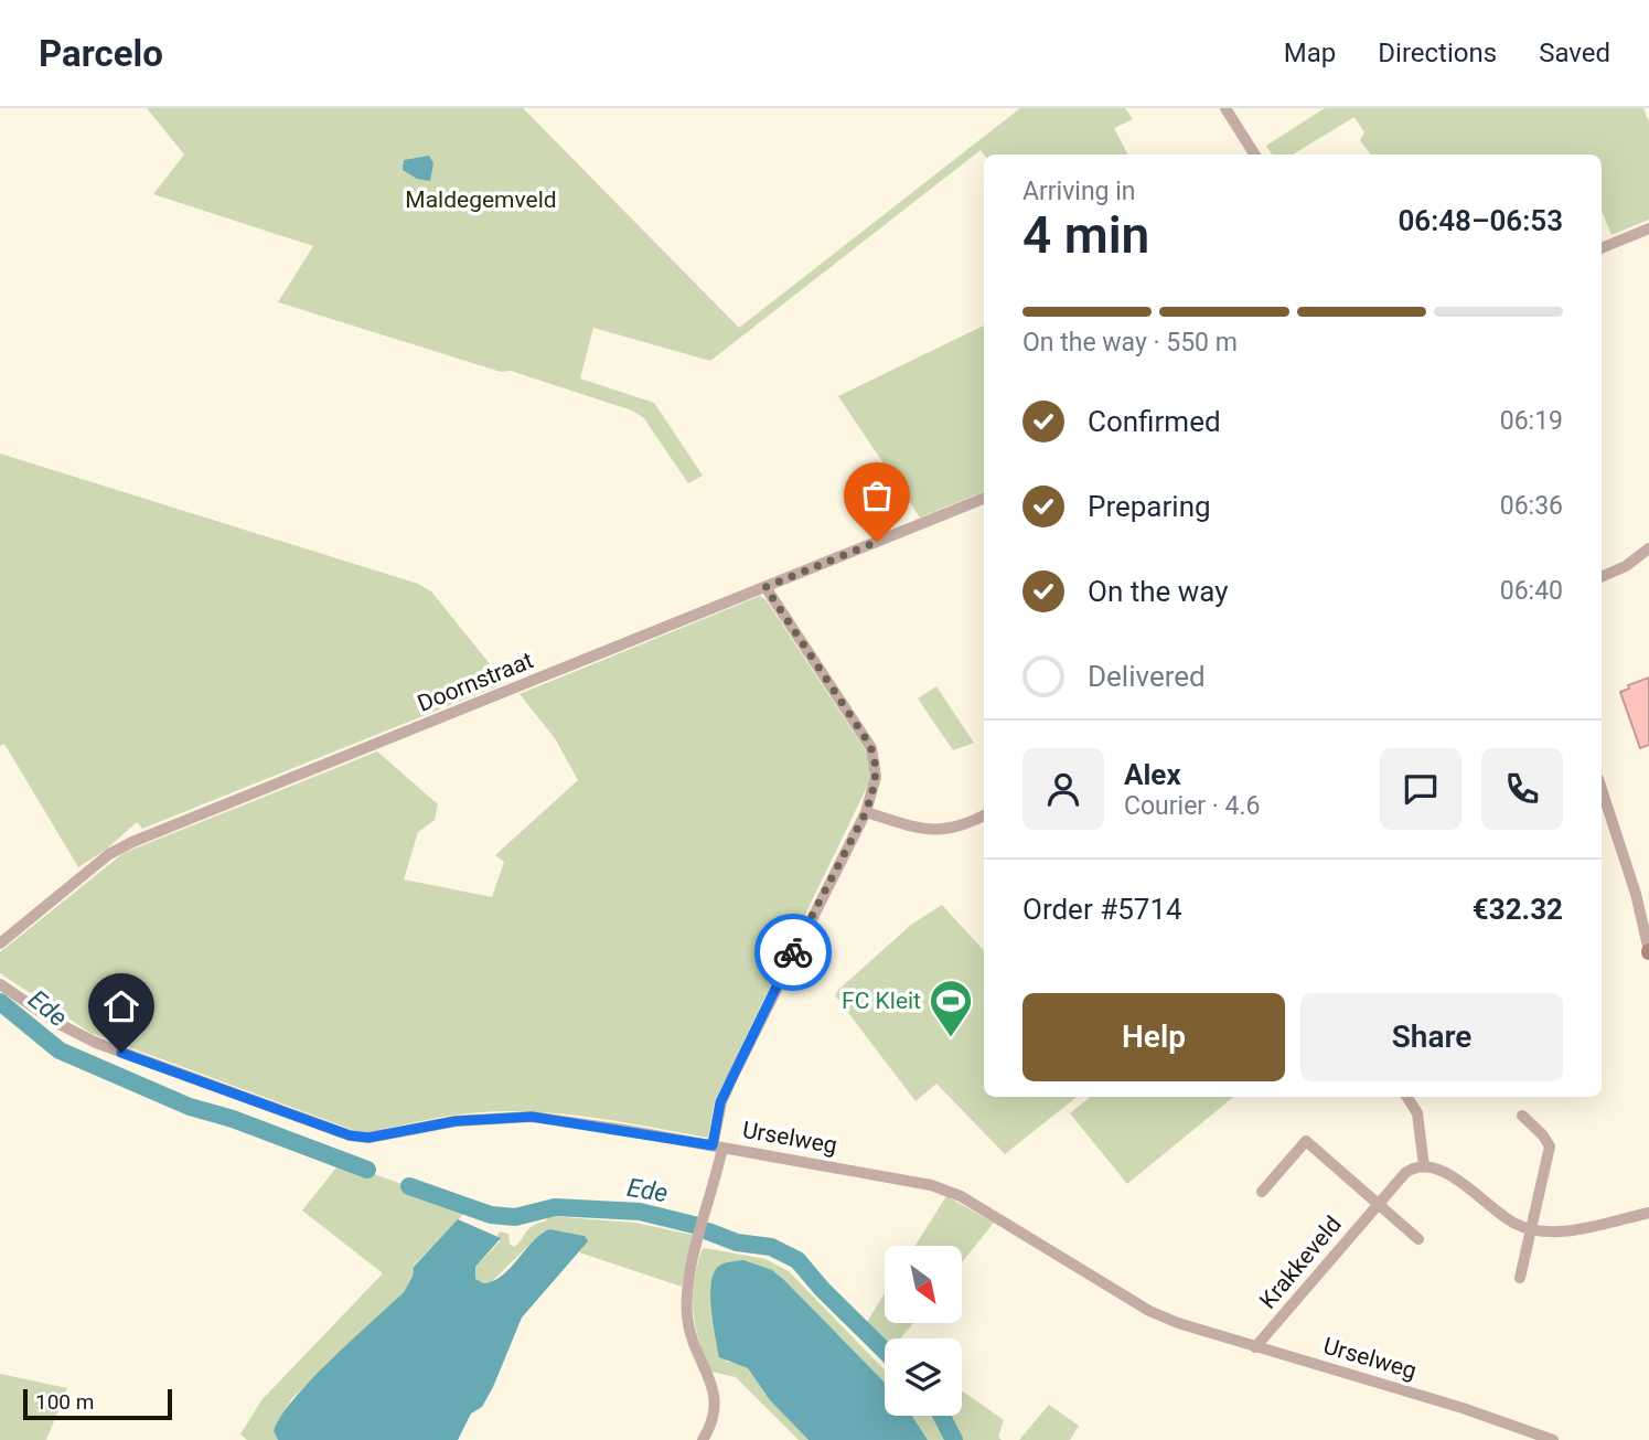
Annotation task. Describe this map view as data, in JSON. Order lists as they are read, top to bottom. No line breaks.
{"streets":{"street":["Doornstraat","Urselweg","Krakkeveld"]},"crossings":[["Urselweg","Krakkeveld"]],"water":["Ede"],"parks":["Maldegemveld"],"places":{"sports":["FC Kleit"]},"scale_bar":"100 m","north":"bottom right","page":{"header":"Parcelo","nav":["Map","Directions","Saved"],"heading":["4 min","Arriving in","06:48–06:53"],"panel":["Alex","Courier · 4.6","Order #5714","€32.32"],"bar":"On the way · 550 m","list":[["Confirmed","06:19"],["Preparing","06:36"],["On the way","06:40"],"Delivered"],"buttons":["Help","Share"],"scale":"100 m"}}
